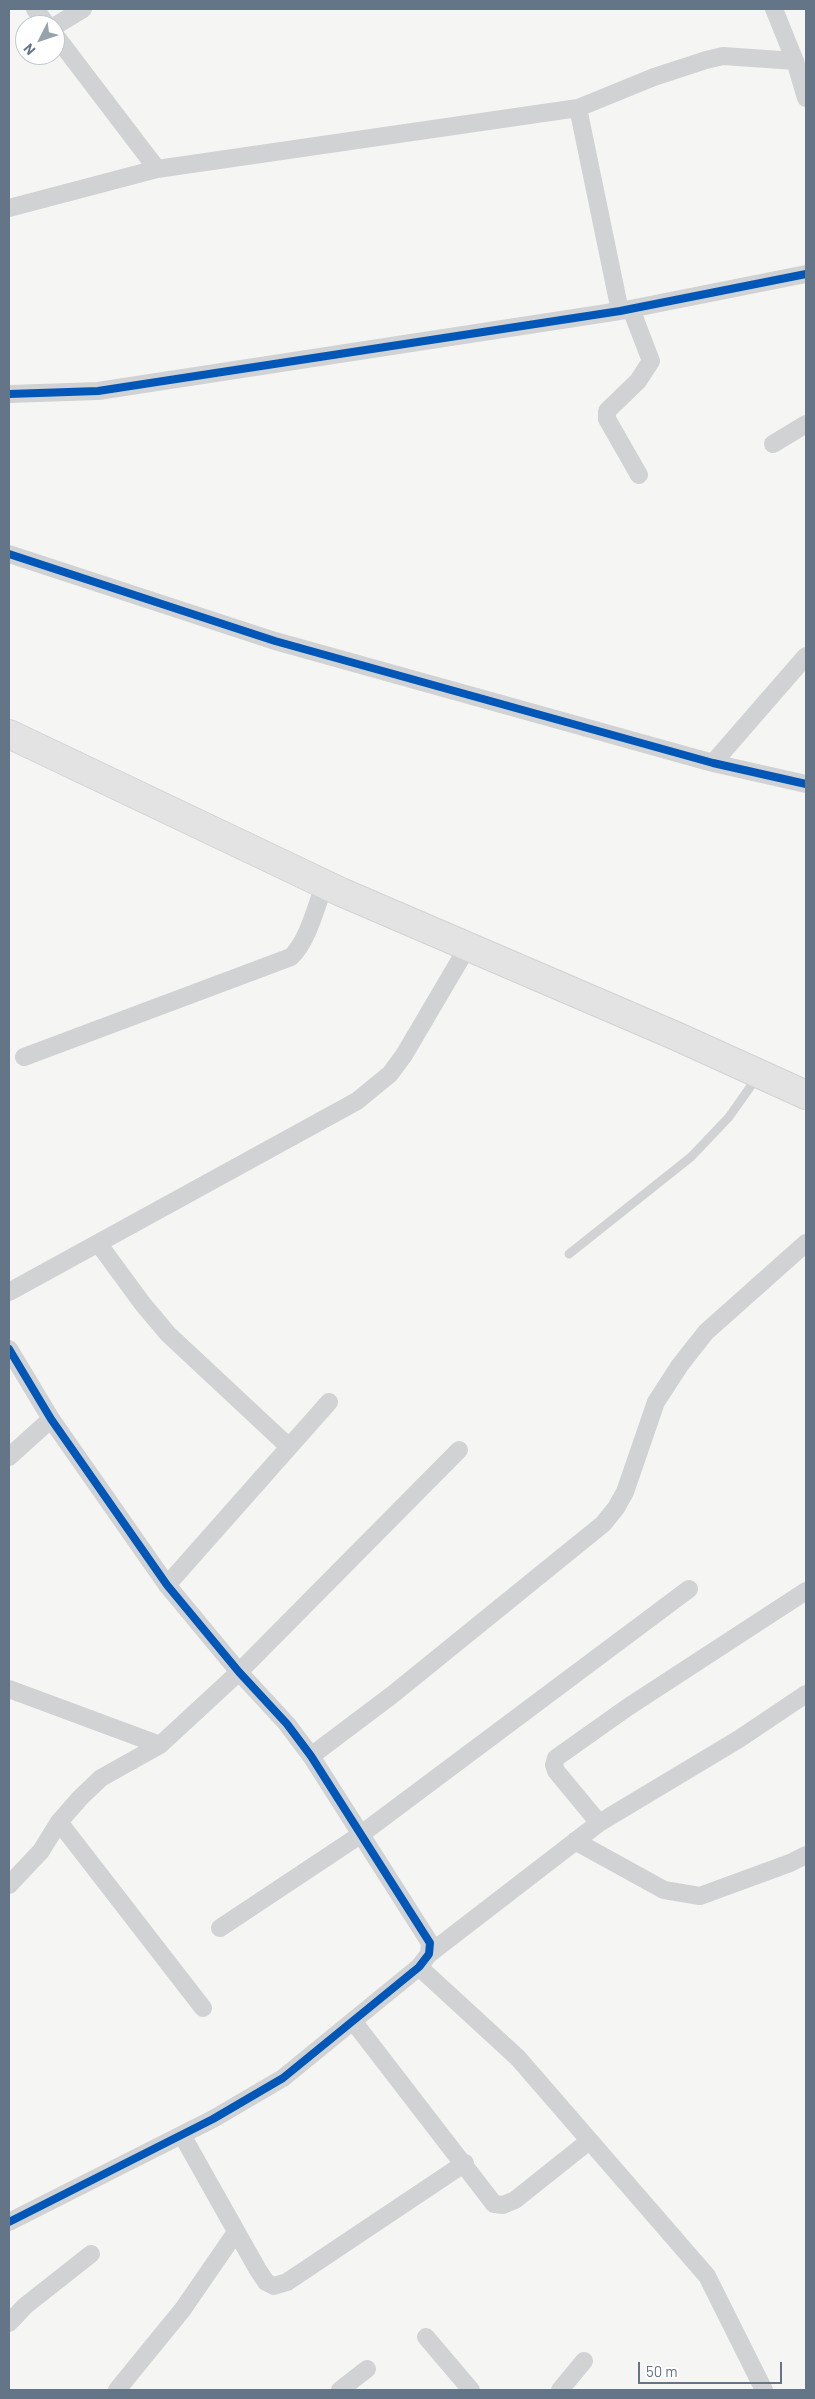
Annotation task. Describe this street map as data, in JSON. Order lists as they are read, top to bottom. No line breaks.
{"scale_bar":"50 m","north":"bottom left"}
